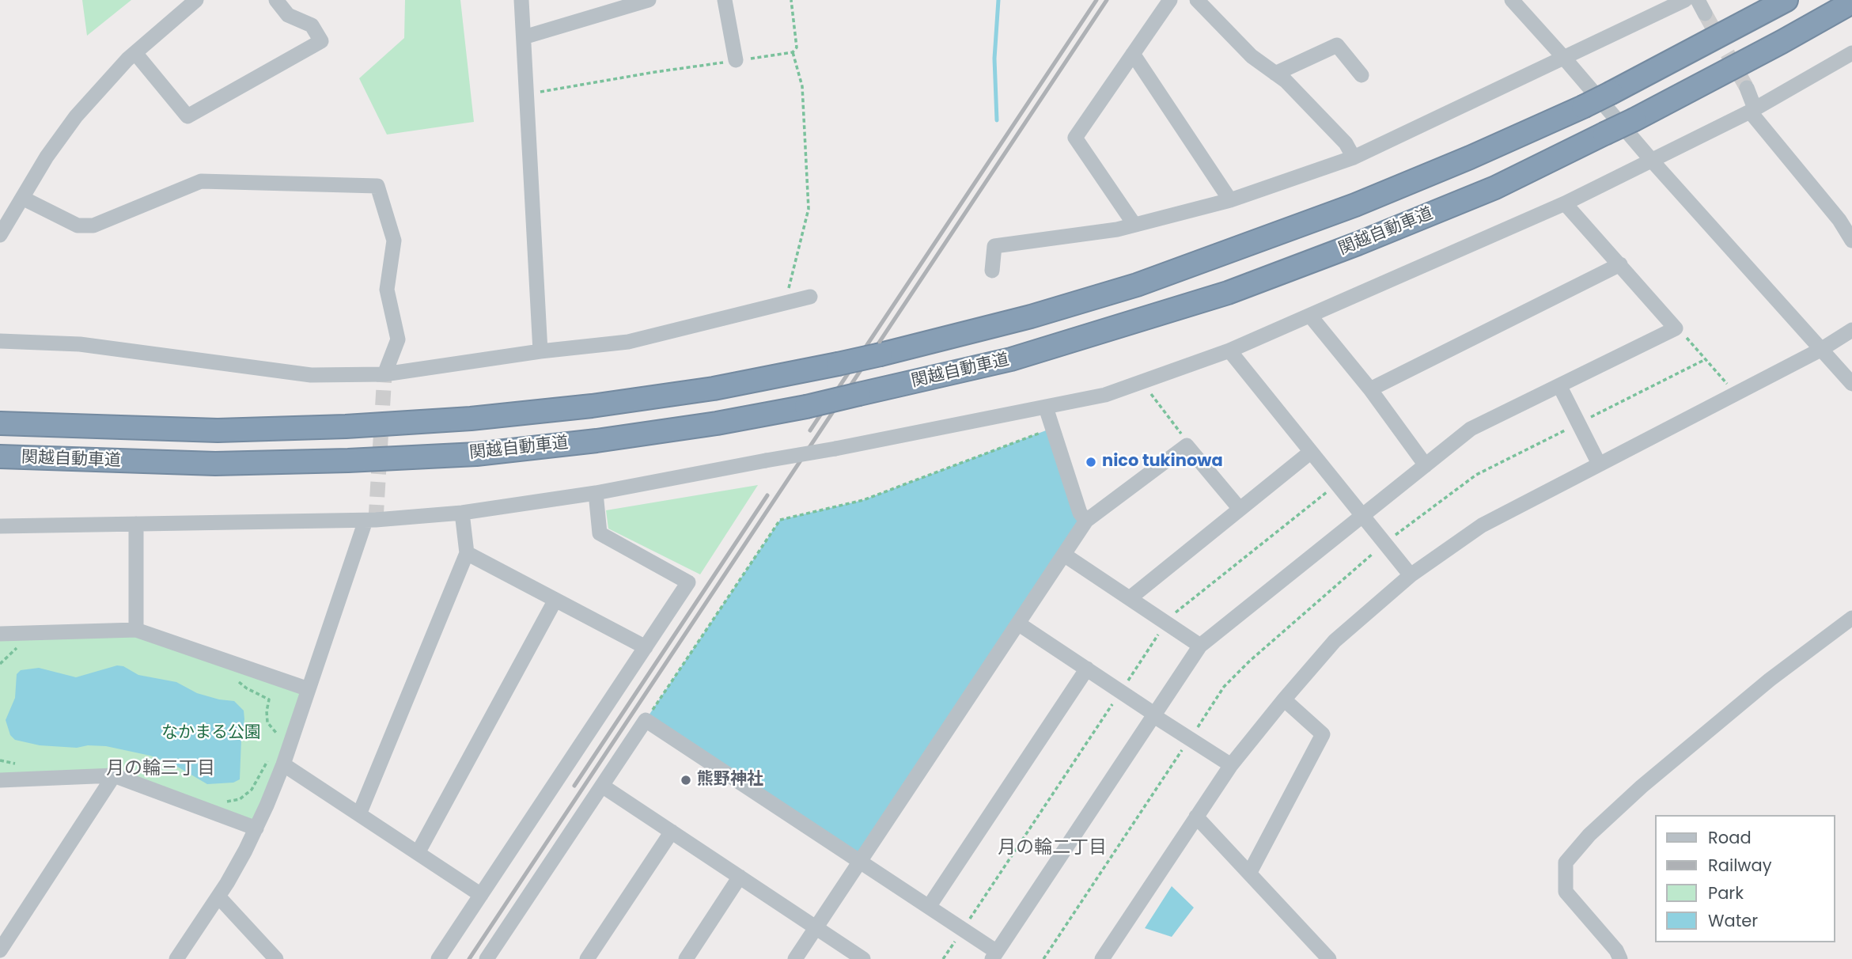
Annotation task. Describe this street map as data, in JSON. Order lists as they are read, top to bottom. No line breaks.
{"streets":{"highway":["関越自動車道"]},"districts":["月の輪三丁目","月の輪二丁目"],"parks":["なかまる公園"],"places":["nico tukinowa","熊野神社"],"legend":["Road","Railway","Park","Water"]}
